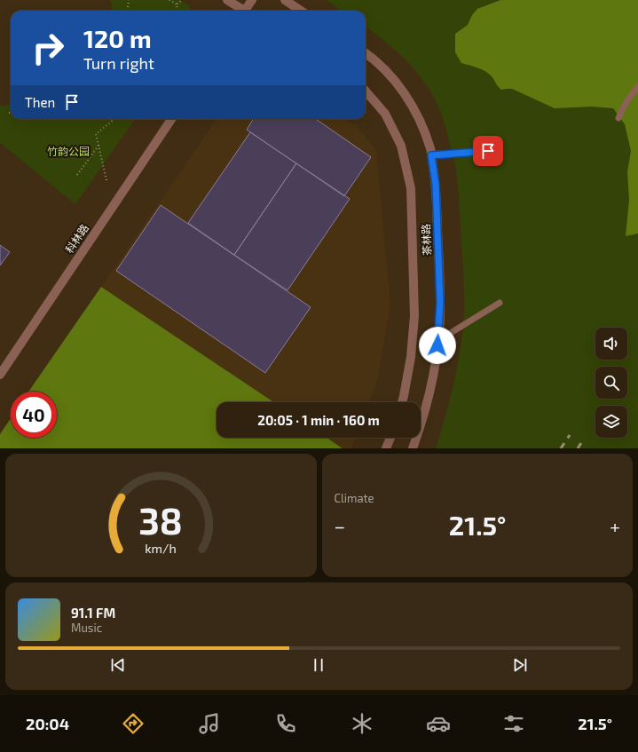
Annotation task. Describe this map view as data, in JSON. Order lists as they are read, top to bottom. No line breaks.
{"streets":{"street":["科林路","茶林路"]},"parks":["竹韵公园"],"page":{"turn":["120 m","Turn right"],"then":"Then","limit":"40","trip":"20:05 · 1 min · 160 m","tile":"Climate","heat":["−","21.5°","+"],"song":["91.1 FM","Music"],"tabs":["20:04","21.5°"],"gauge":["38","km/h"]}}
